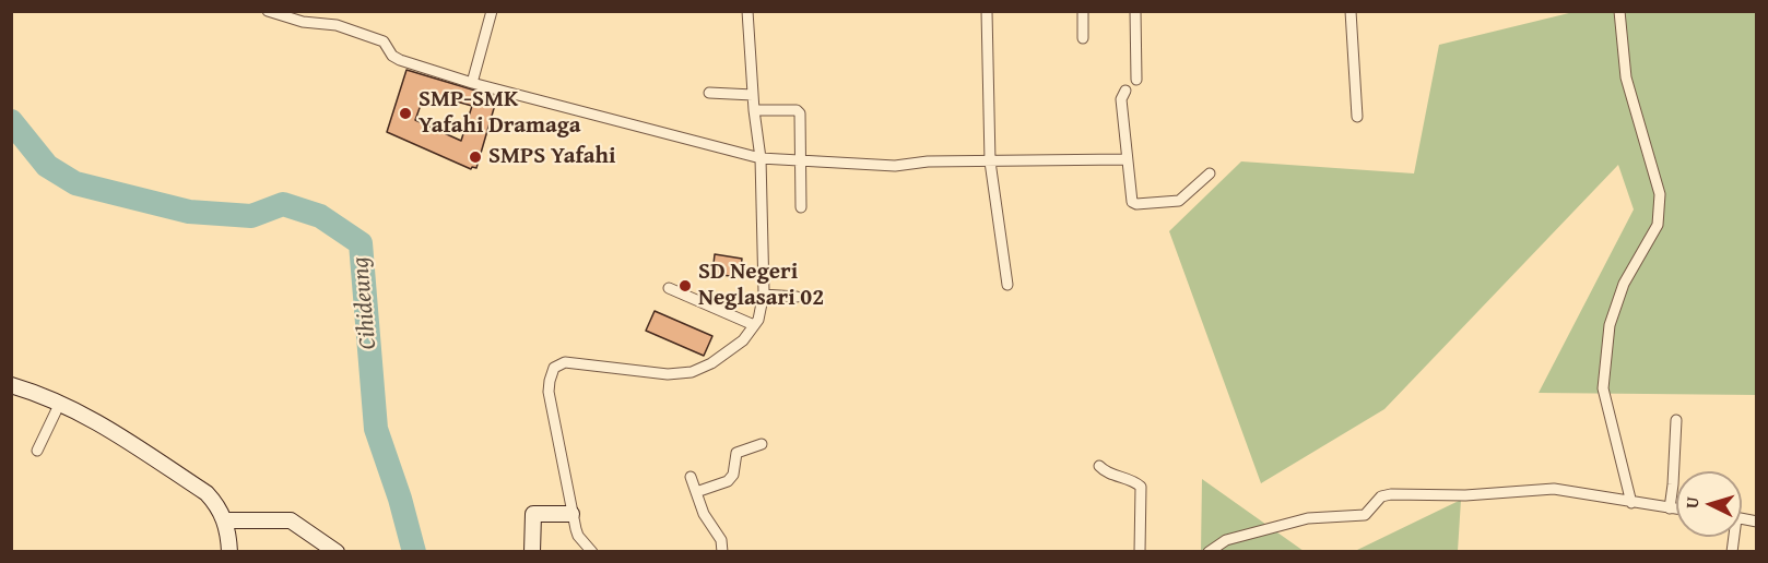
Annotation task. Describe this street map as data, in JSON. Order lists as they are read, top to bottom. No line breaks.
{"water":["Cihideung"],"places":["SMP-SMK Yafahi Dramaga","SMPS Yafahi","SD Negeri Neglasari 02"],"north":"left"}
